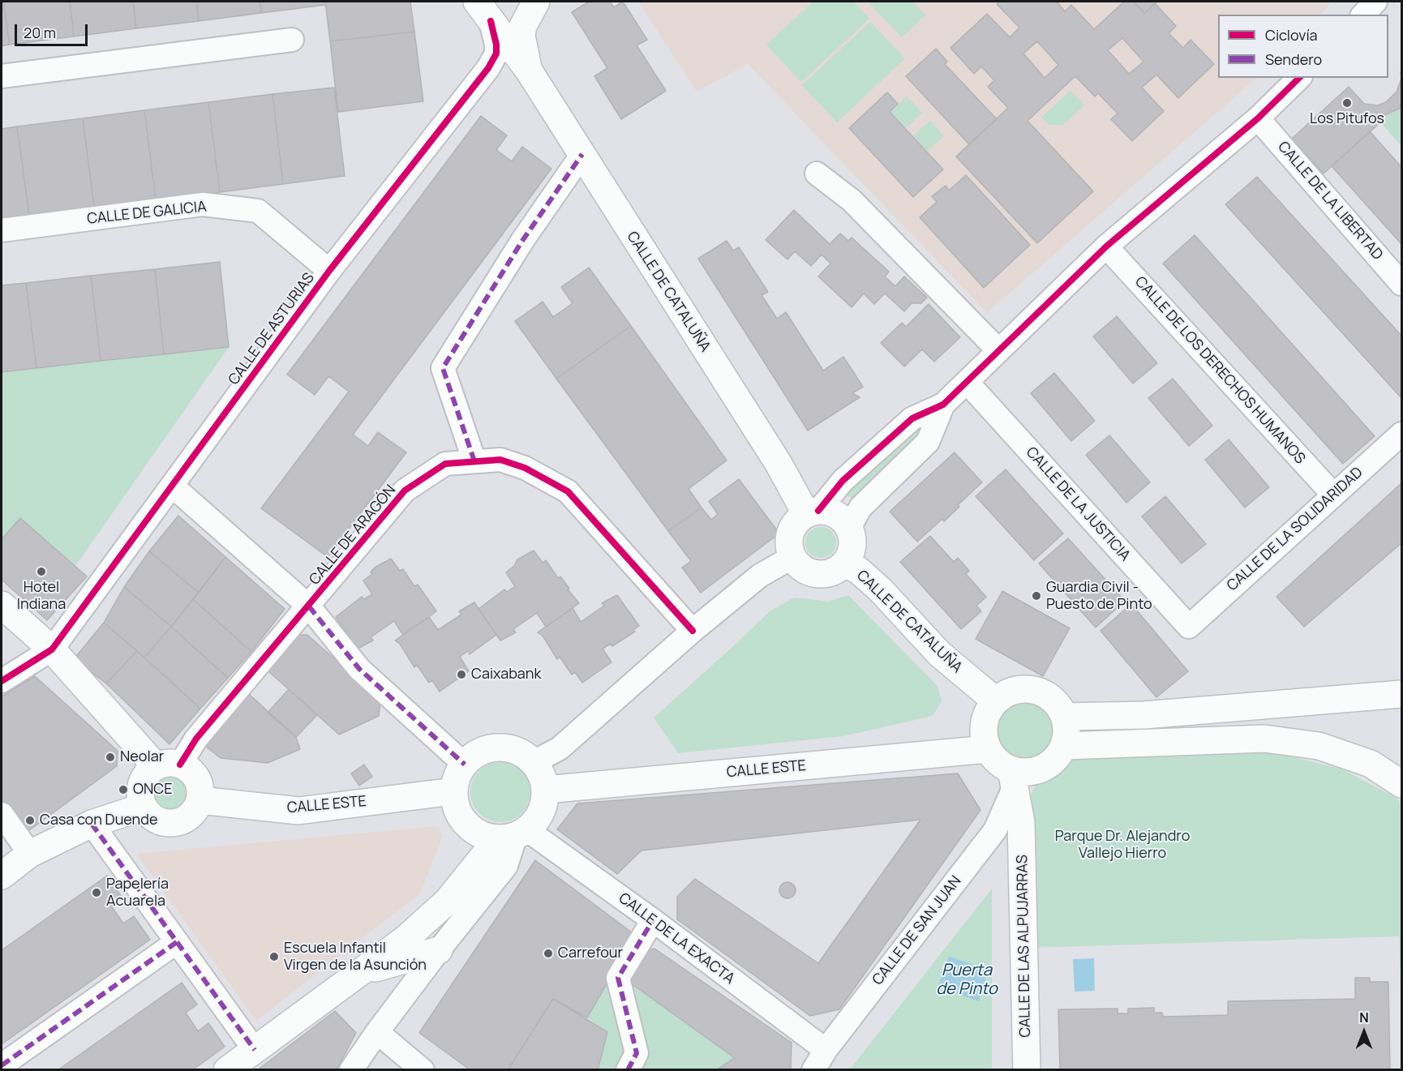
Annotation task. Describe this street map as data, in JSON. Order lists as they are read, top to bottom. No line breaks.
{"streets":{"main road":["CALLE DE CATALUÑA","CALLE ESTE","CALLE DE LAS ALPUJARRAS"],"street":["CALLE DE LA LIBERTAD","CALLE DE GALICIA","CALLE DE ASTURIAS","CALLE DE LOS DERECHOS HUMANOS","CALLE DE LA JUSTICIA","CALLE DE LA SOLIDARIDAD","CALLE DE ARAGÓN","CALLE DE SAN JUAN","CALLE DE LA EXACTA"]},"crossings":[["CALLE DE GALICIA","CALLE DE ASTURIAS"],["CALLE DE CATALUÑA","CALLE ESTE"],["CALLE DE CATALUÑA","CALLE DE SAN JUAN"],["CALLE DE LOS DERECHOS HUMANOS","CALLE DE LA SOLIDARIDAD"],["CALLE DE LA JUSTICIA","CALLE DE LA SOLIDARIDAD"],["CALLE DE ARAGÓN","CALLE ESTE"],["CALLE ESTE","CALLE DE SAN JUAN"],["CALLE ESTE","CALLE DE LA EXACTA"],["CALLE DE SAN JUAN","CALLE DE LA EXACTA"]],"water":["Puerta de Pinto"],"parks":["Parque Dr. Alejandro Vallejo Hierro"],"places":["Los Pitufos","Hotel Indiana","Guardia Civil - Puesto de Pinto","Caixabank","Neolar","ONCE","Casa con Duende","Papelería Acuarela","Carrefour","Escuela Infantil Virgen de la Asunción"],"legend":["Ciclovía","Sendero"],"scale_bar":"20 m","north":"top"}
